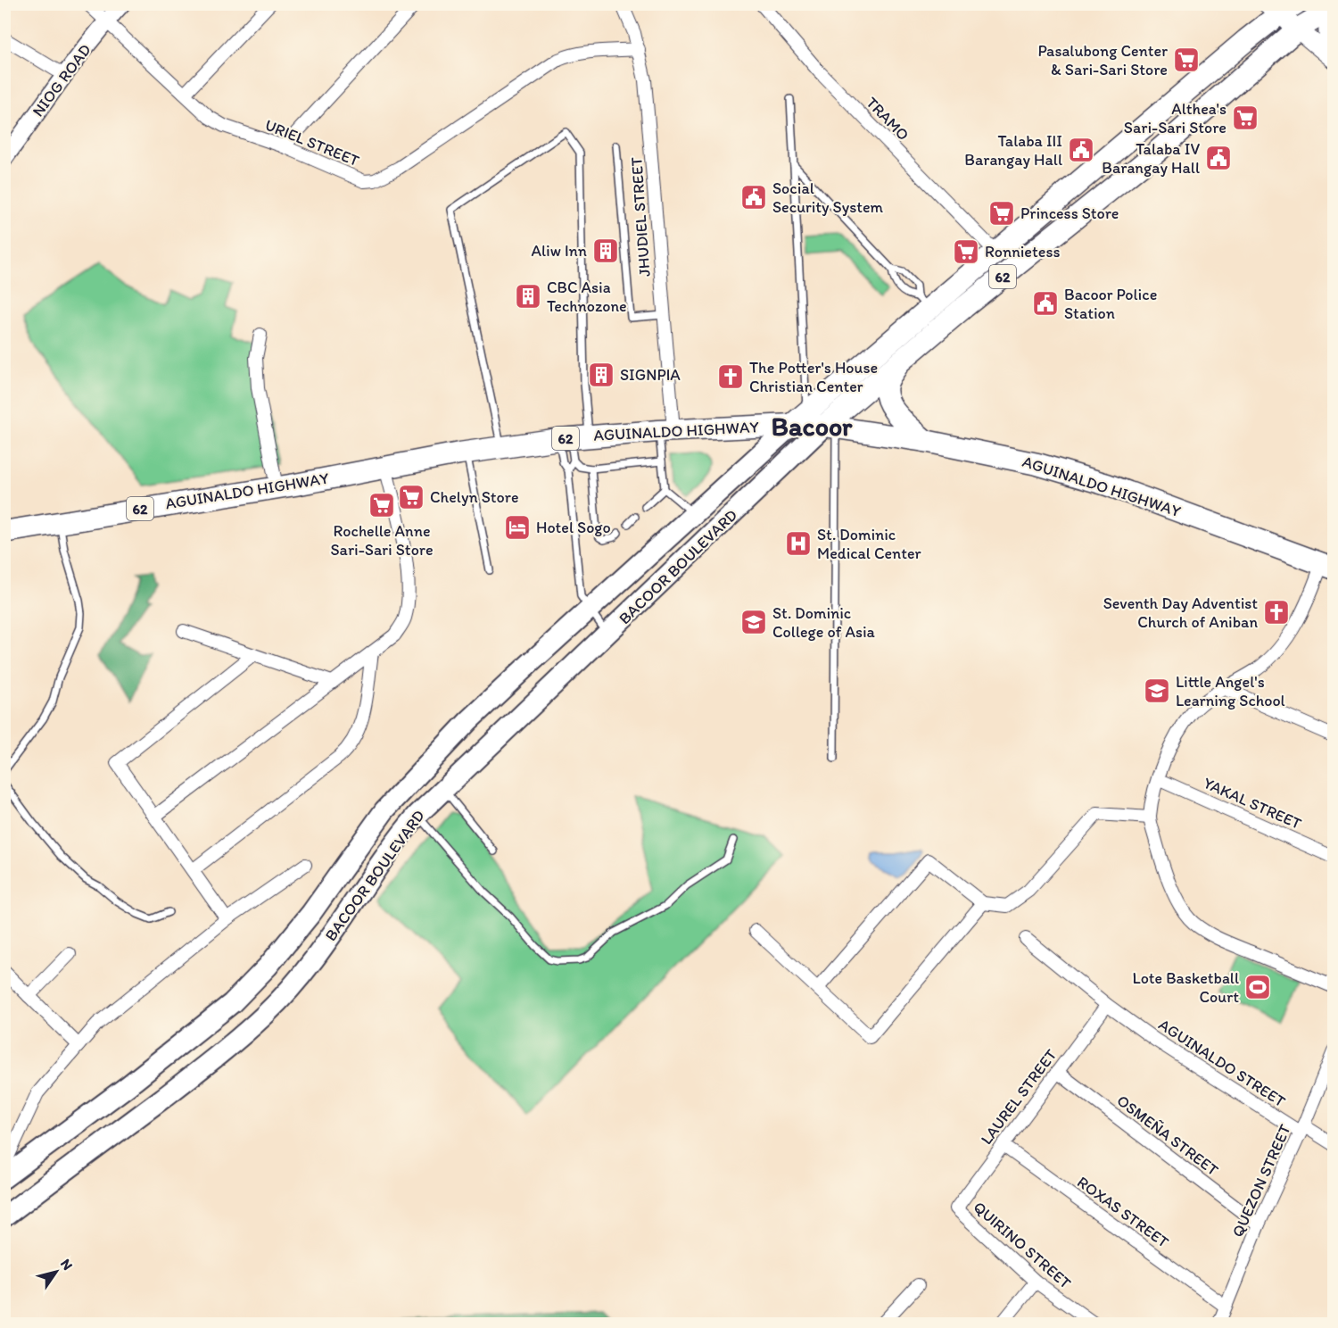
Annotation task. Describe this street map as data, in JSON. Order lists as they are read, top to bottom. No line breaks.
{"streets":{"highway":["62","AGUINALDO HIGHWAY"],"main road":["BACOOR BOULEVARD"],"street":["NIOG ROAD","TRAMO","URIEL STREET","JHUDIEL STREET","YAKAL STREET","AGUINALDO STREET","LAUREL STREET","OSMEÑA STREET","QUEZON STREET","ROXAS STREET","QUIRINO STREET"]},"crossings":[["NIOG ROAD","URIEL STREET"],["TRAMO","62"],["URIEL STREET","JHUDIEL STREET"],["JHUDIEL STREET","AGUINALDO HIGHWAY"],["62","AGUINALDO HIGHWAY"],["62","BACOOR BOULEVARD"],["AGUINALDO HIGHWAY","BACOOR BOULEVARD"],["AGUINALDO STREET","LAUREL STREET"],["AGUINALDO STREET","QUEZON STREET"],["LAUREL STREET","OSMEÑA STREET"],["LAUREL STREET","ROXAS STREET"],["LAUREL STREET","QUIRINO STREET"],["OSMEÑA STREET","QUEZON STREET"],["QUEZON STREET","ROXAS STREET"]],"districts":["Bacoor"],"places":{"supermarket":["Pasalubong Center & Sari-Sari Store","Althea's Sari-Sari Store","Princess Store","Ronnietess","Chelyn Store","Rochelle Anne Sari-Sari Store"],"public building":["Talaba III Barangay Hall","Talaba IV Barangay Hall","Social Security System","Bacoor Police Station"],"building":["Aliw Inn","CBC Asia Technozone","SIGNPIA"],"church":["The Potter's House Christian Center","Seventh Day Adventist Church of Aniban"],"hotel":["Hotel Sogo"],"hospital":["St. Dominic Medical Center"],"school or university":["St. Dominic College of Asia","Little Angel's Learning School"],"sports":["Lote Basketball Court"]},"north":"top right"}
